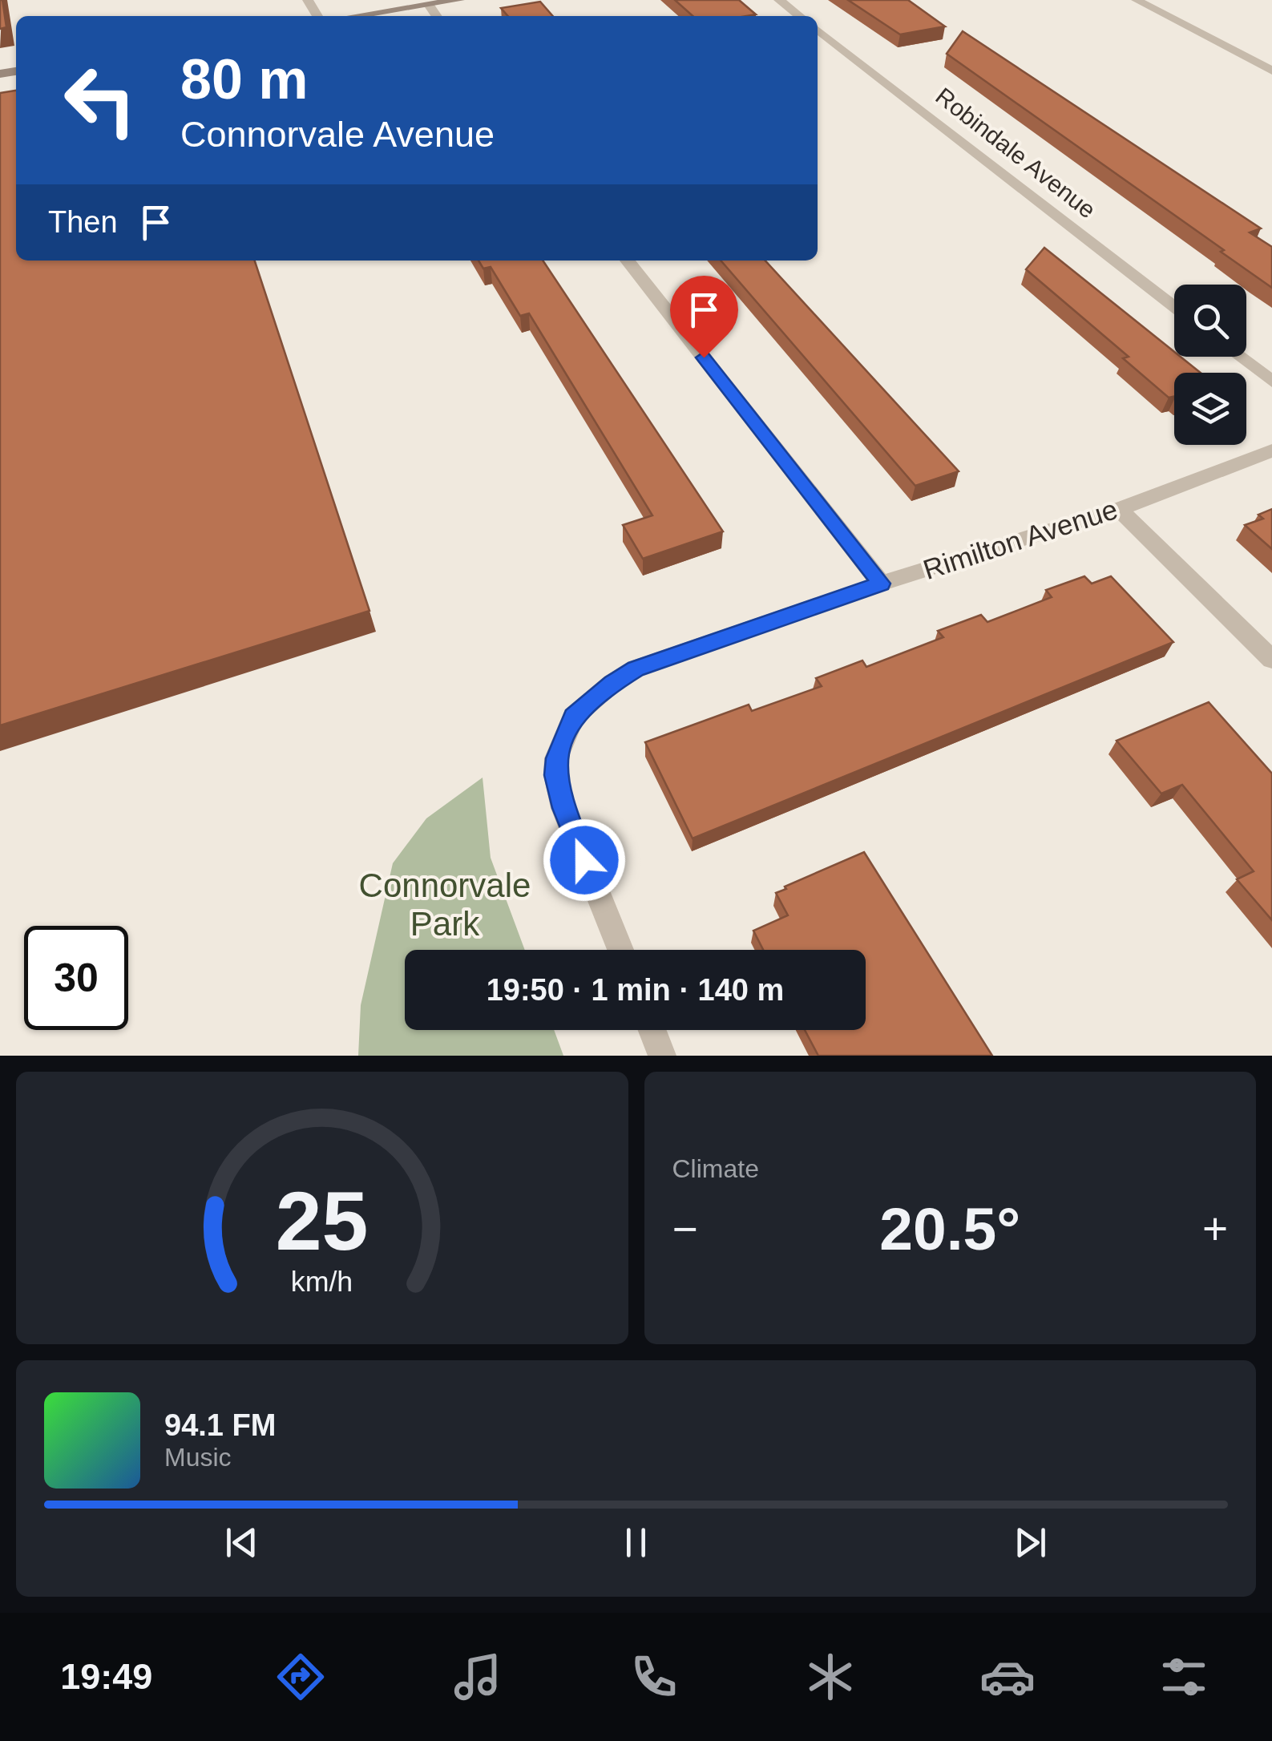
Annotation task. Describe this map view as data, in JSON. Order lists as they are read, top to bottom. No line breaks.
{"streets":{"street":["Robindale Avenue","Rimilton Avenue"]},"parks":["Connorvale Park"],"page":{"turn":["80 m","Connorvale Avenue"],"then":"Then","limit":"30","trip":"19:50 · 1 min · 140 m","tile":"Climate","heat":["−","20.5°","+"],"song":["94.1 FM","Music"],"tabs":"19:49","gauge":["25","km/h"]}}
